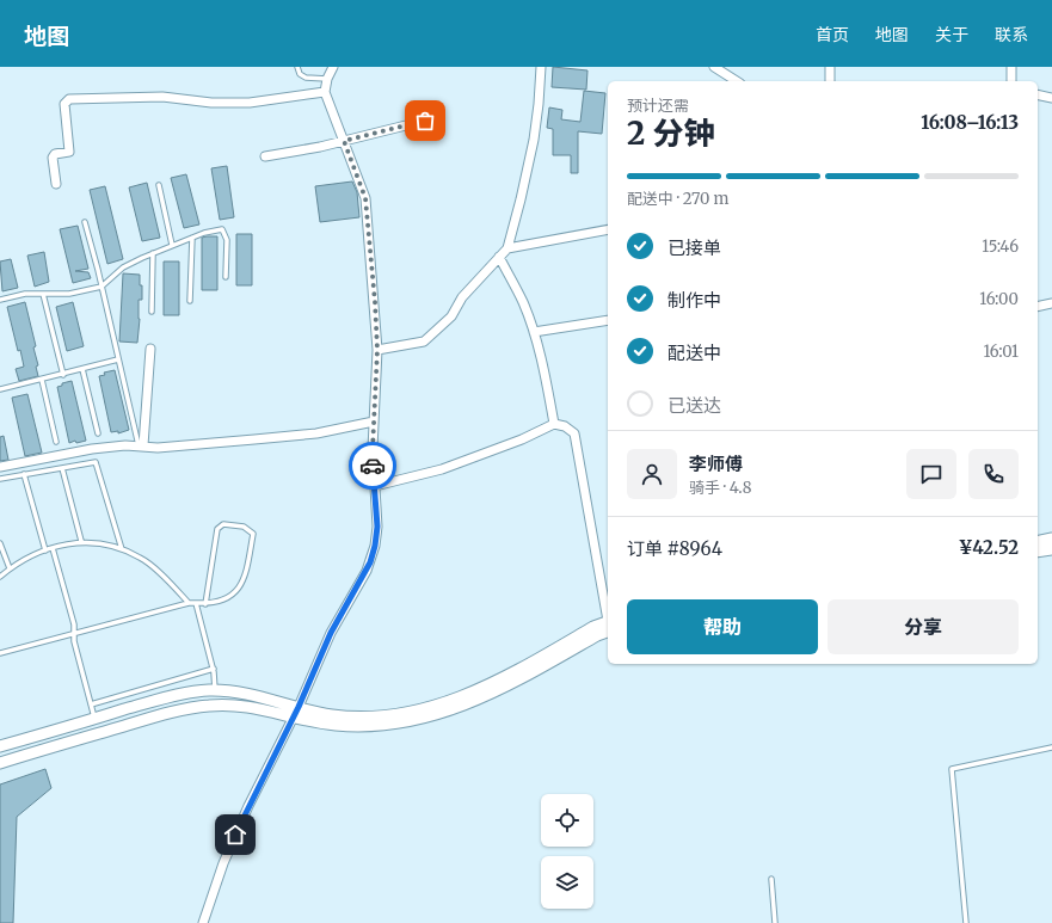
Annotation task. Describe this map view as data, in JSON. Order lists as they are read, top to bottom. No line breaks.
{"page":{"header":"地图","nav":["首页","地图","关于","联系"],"heading":["2 分钟","预计还需","16:08–16:13"],"panel":["李师傅","骑手 · 4.8","订单 #8964","¥42.52"],"bar":"配送中 · 270 m","list":[["已接单","15:46"],["制作中","16:00"],["配送中","16:01"],"已送达"],"buttons":["帮助","分享"]}}
